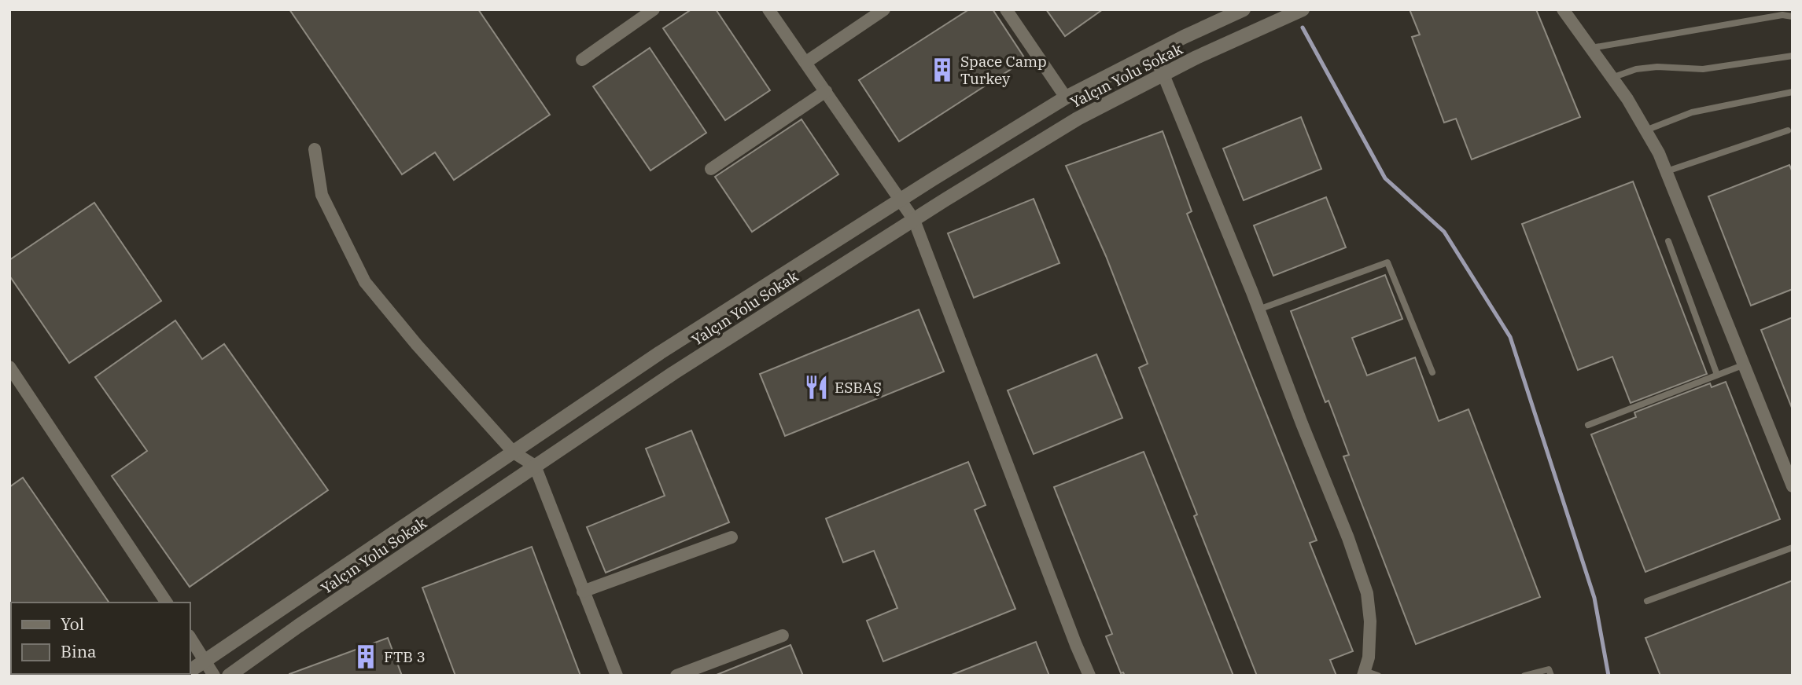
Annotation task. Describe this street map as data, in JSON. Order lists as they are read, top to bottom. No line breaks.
{"streets":{"street":["Yalçın Yolu Sokak"]},"places":{"building":["Space Camp Turkey","FTB 3"],"restaurant":["ESBAŞ"]},"legend":["Yol","Bina"]}
